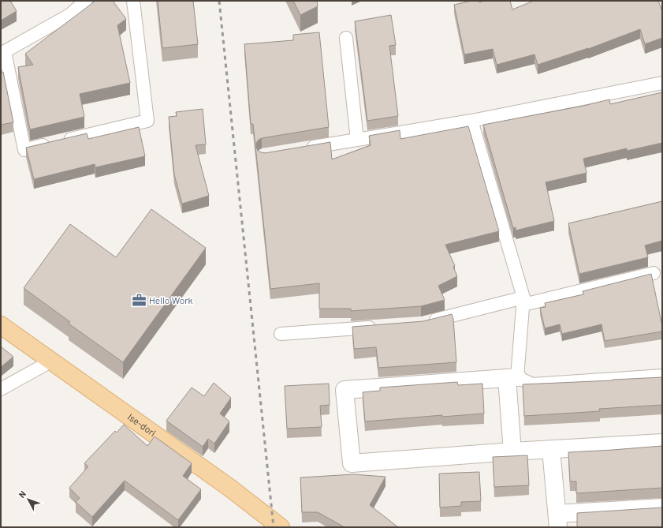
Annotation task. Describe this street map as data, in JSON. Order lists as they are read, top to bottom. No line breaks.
{"streets":{"main road":["Ise-dori"]},"places":{"office":["Hello Work"]},"north":"top left"}
